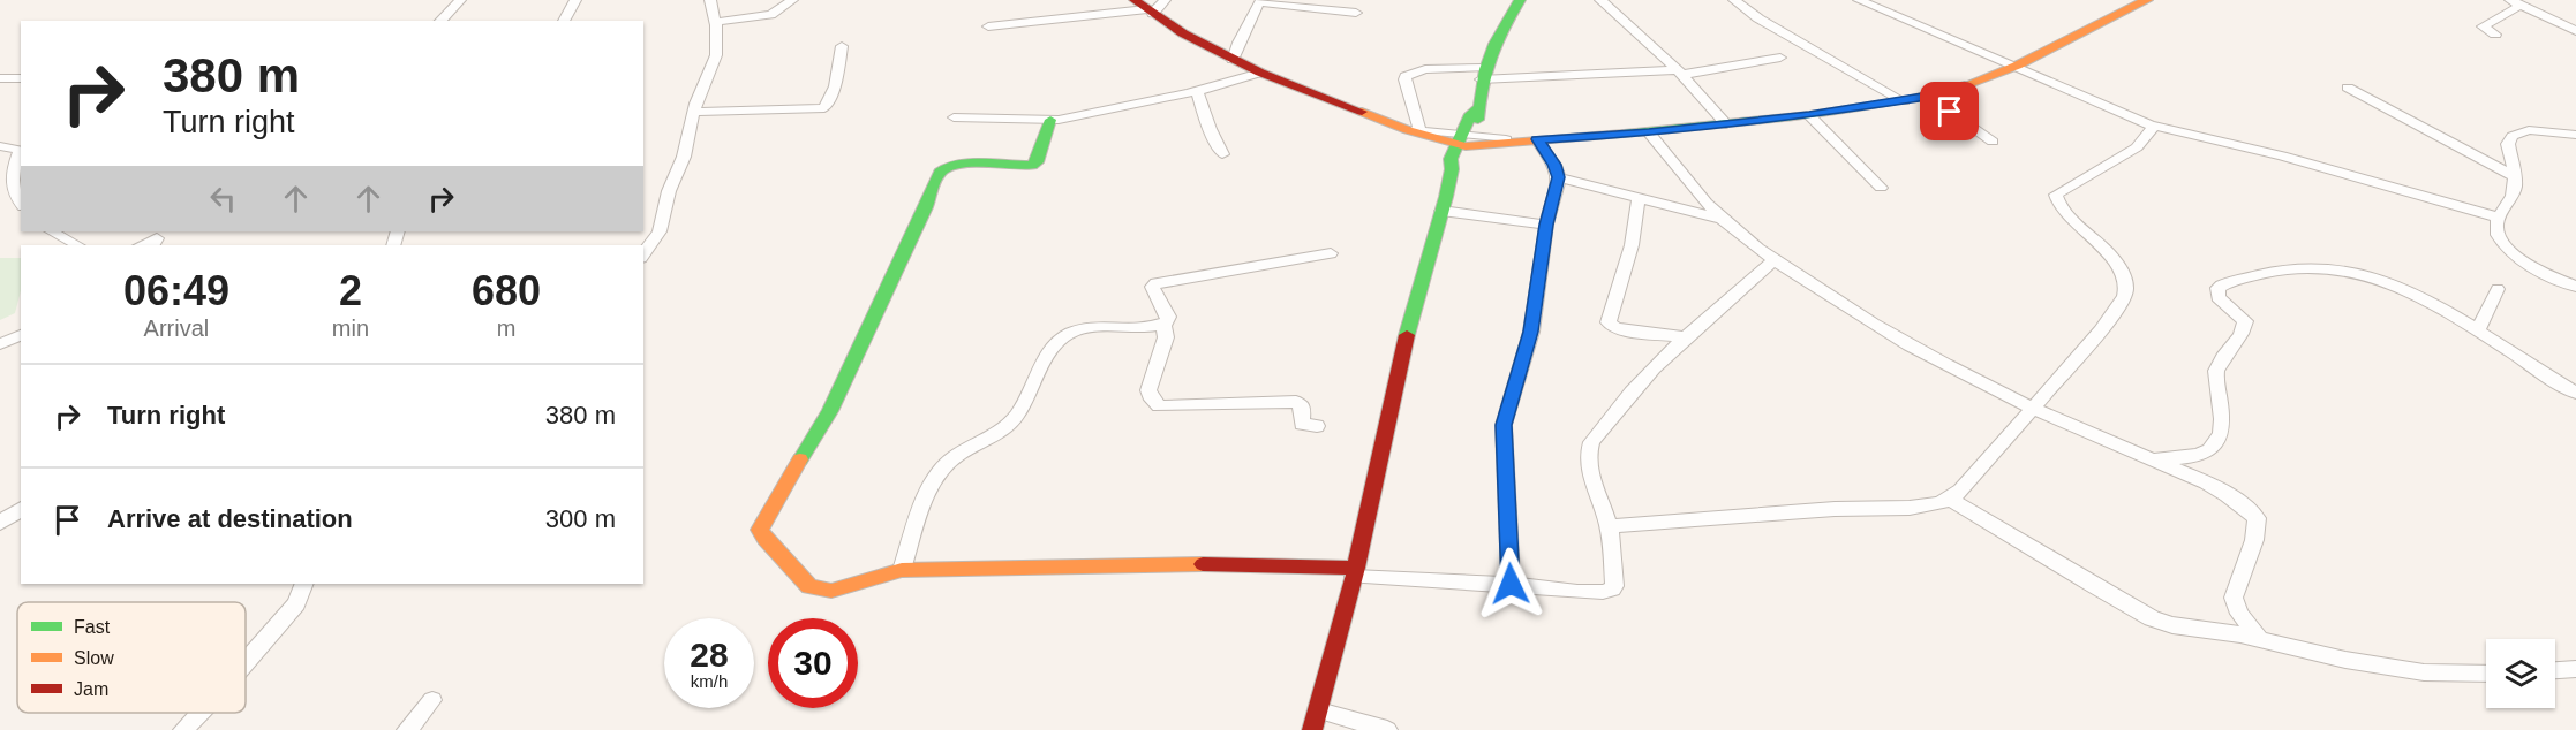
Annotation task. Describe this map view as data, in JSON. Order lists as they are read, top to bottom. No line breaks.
{"legend":["Fast","Slow","Jam"],"page":{"turn":["380 m","Turn right"],"eta":["06:49","Arrival","2","min","680","m"],"list":[{"name":"Turn right","value":"380 m"},{"name":"Arrive at destination","value":"300 m"}],"speed":"28 km/h","limit":"30"}}
